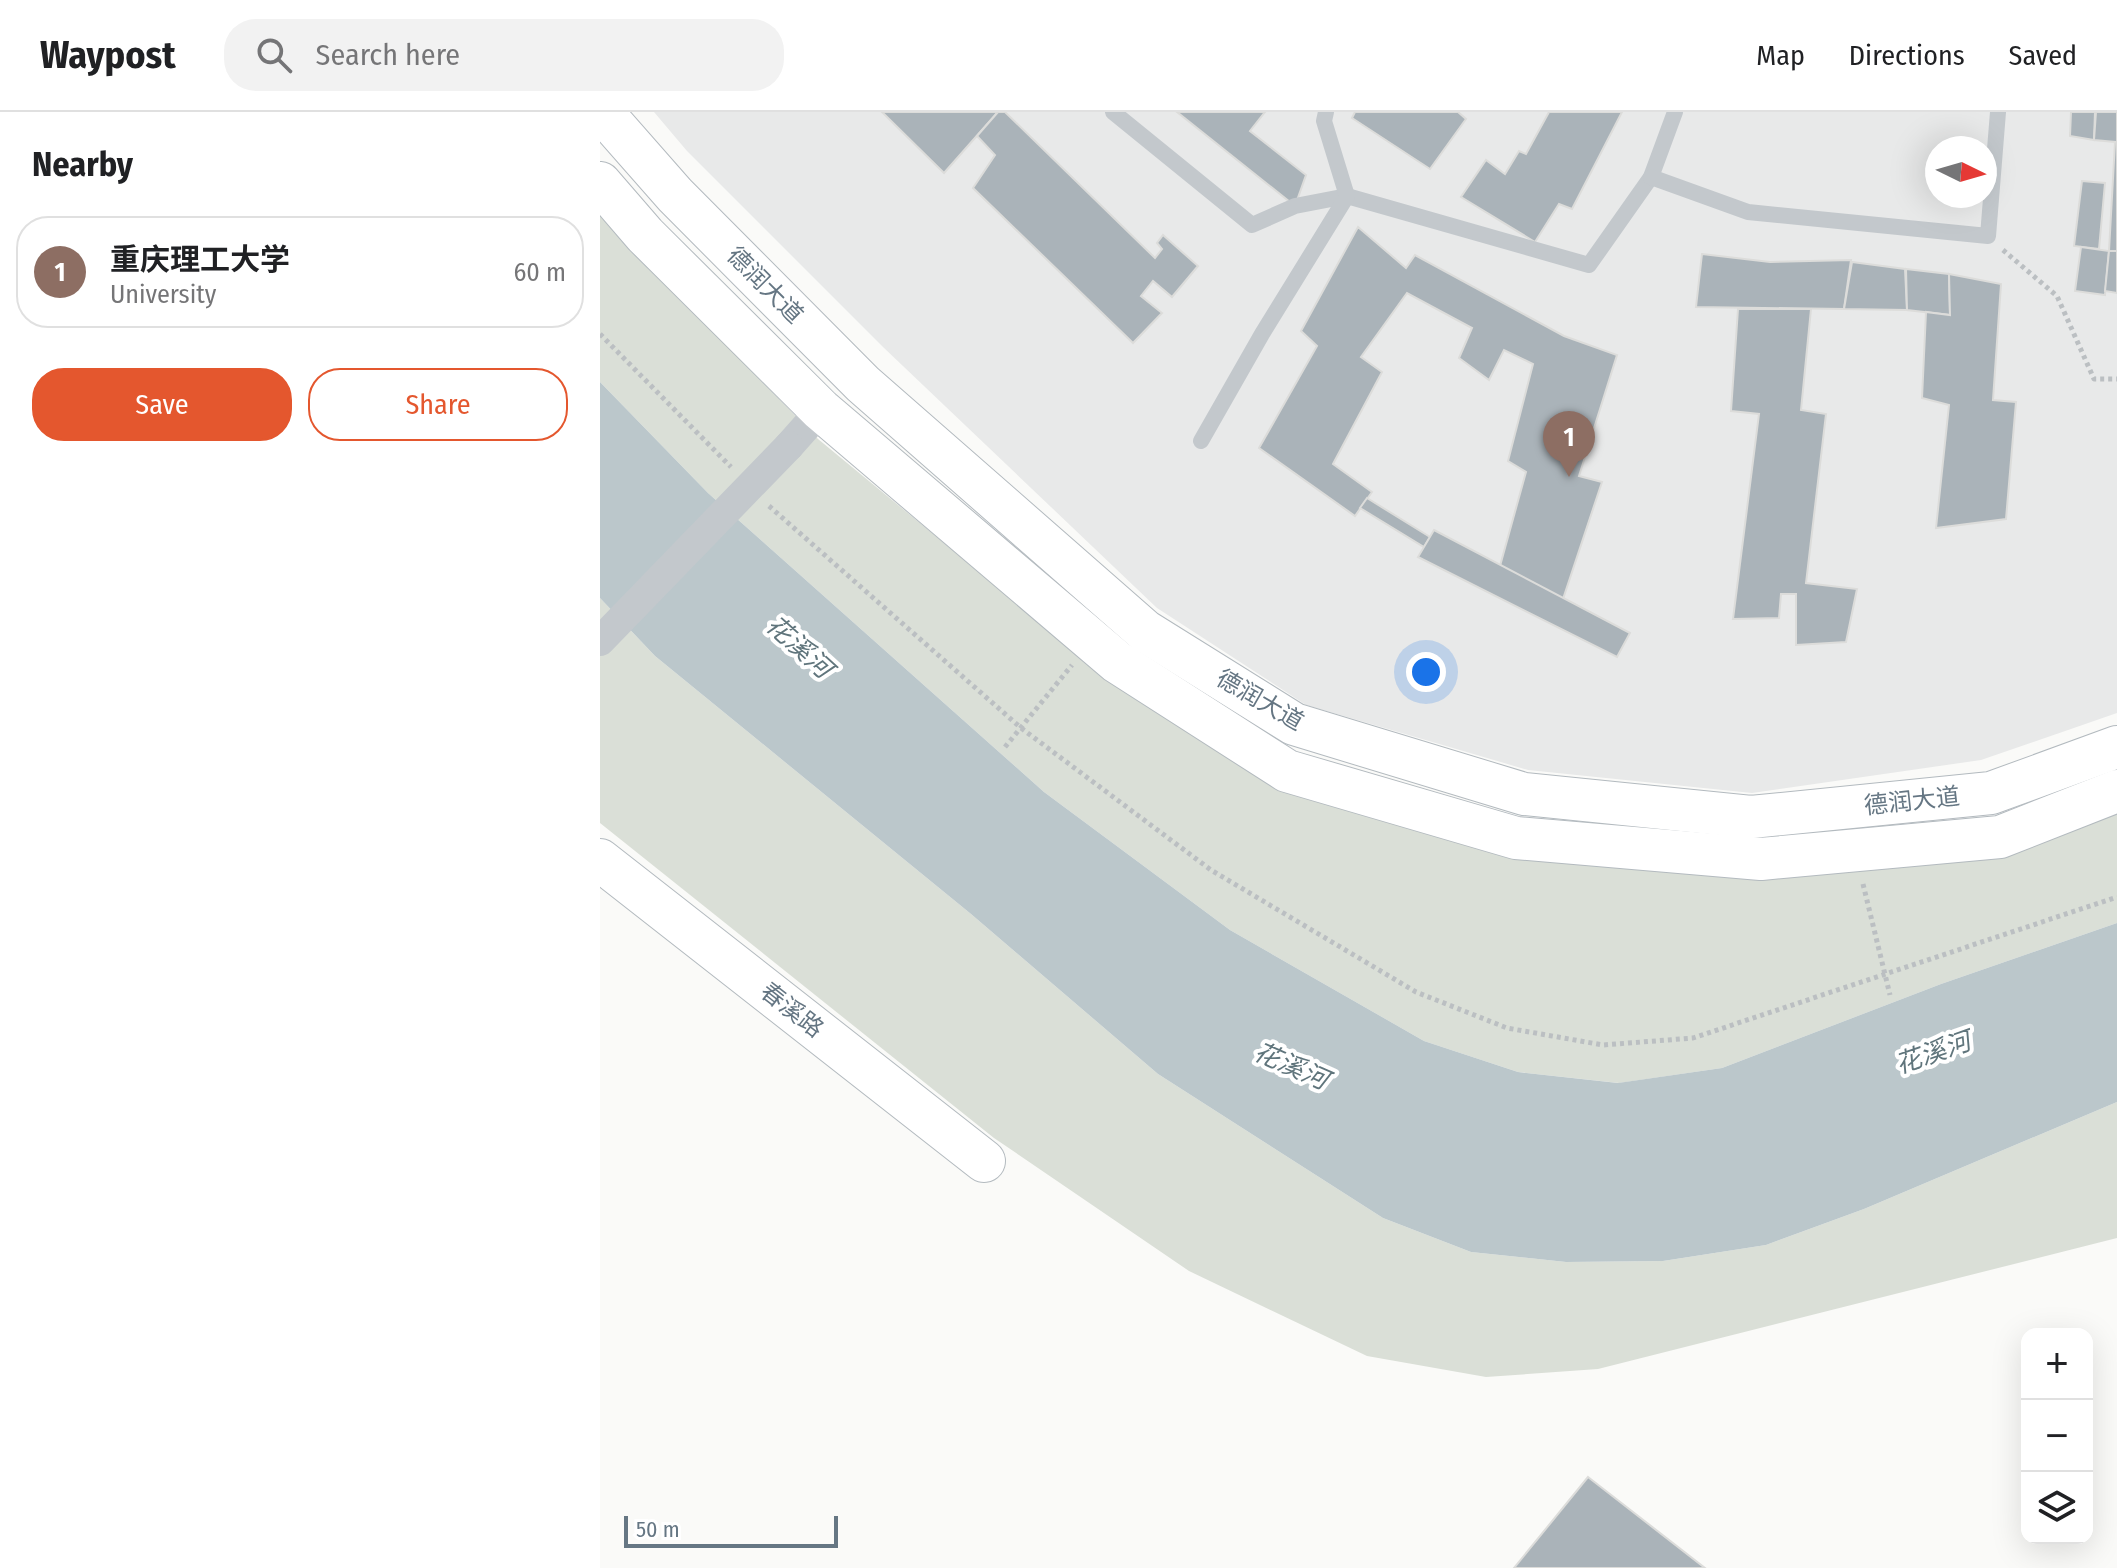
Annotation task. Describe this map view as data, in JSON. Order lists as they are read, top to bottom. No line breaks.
{"streets":{"main road":["德润大道","春溪路"]},"water":["花溪河"],"scale_bar":"50 m","north":"right","page":{"header":"Waypost","search":"Search here","nav":["Map","Directions","Saved"],"heading":"Nearby","list":[{"mark":"1","name":"重庆理工大学","note":"University","value":"60 m"}],"buttons":["Save","Share"],"pins":"1","map_buttons":["+","−"],"scale":"50 m"}}
